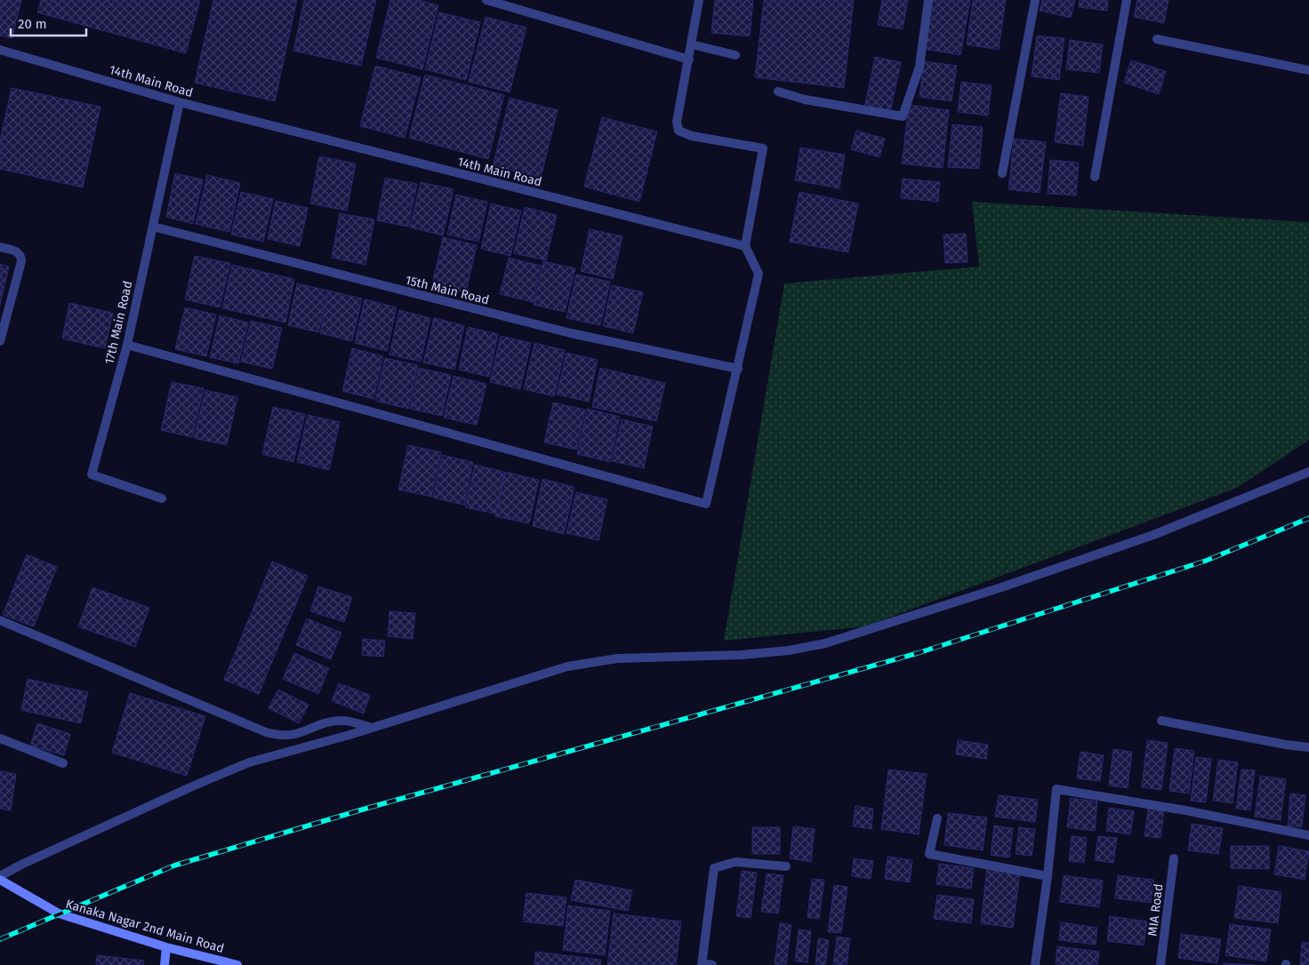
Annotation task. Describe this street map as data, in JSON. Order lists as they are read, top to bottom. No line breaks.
{"streets":{"main road":["Kanaka Nagar 2nd Main Road"],"street":["14th Main Road","15th Main Road","17th Main Road","MIA Road"]},"crossings":[["14th Main Road","17th Main Road"],["15th Main Road","17th Main Road"]],"scale_bar":"20 m"}
